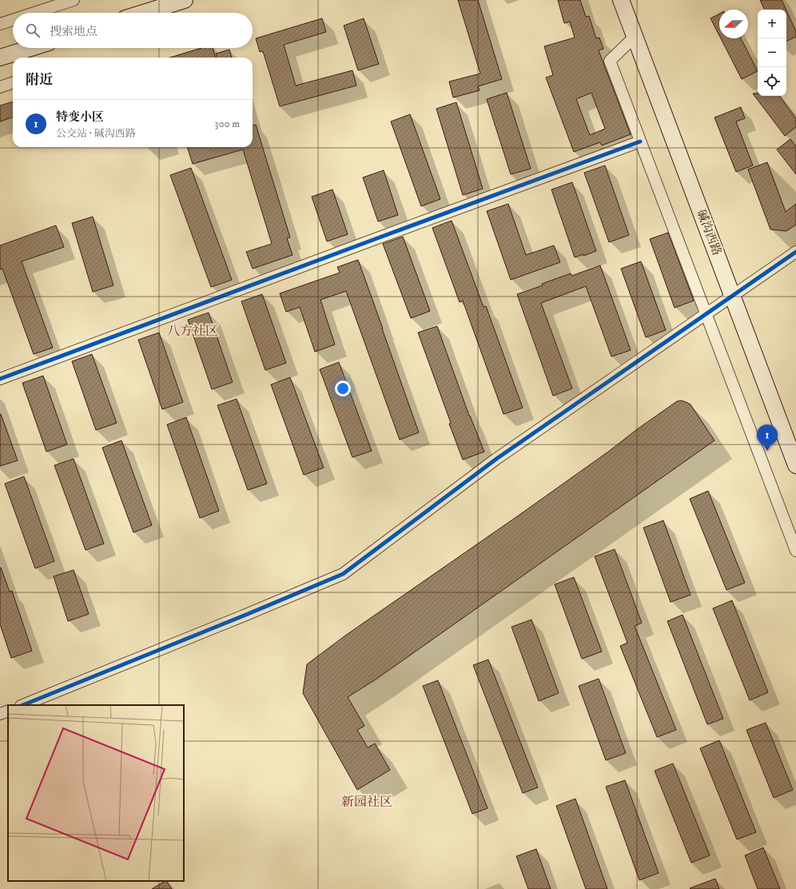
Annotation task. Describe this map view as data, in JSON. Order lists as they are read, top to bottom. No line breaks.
{"streets":{"street":["碱沟西路"]},"districts":["八方社区","新园社区"],"north":"left","page":{"map_buttons":["+","−"],"search":"搜索地点","heading":"附近","list":[{"mark":"1","name":"特变小区","note":"公交站 · 碱沟西路","value":"300 m"}],"pins":"1"}}
